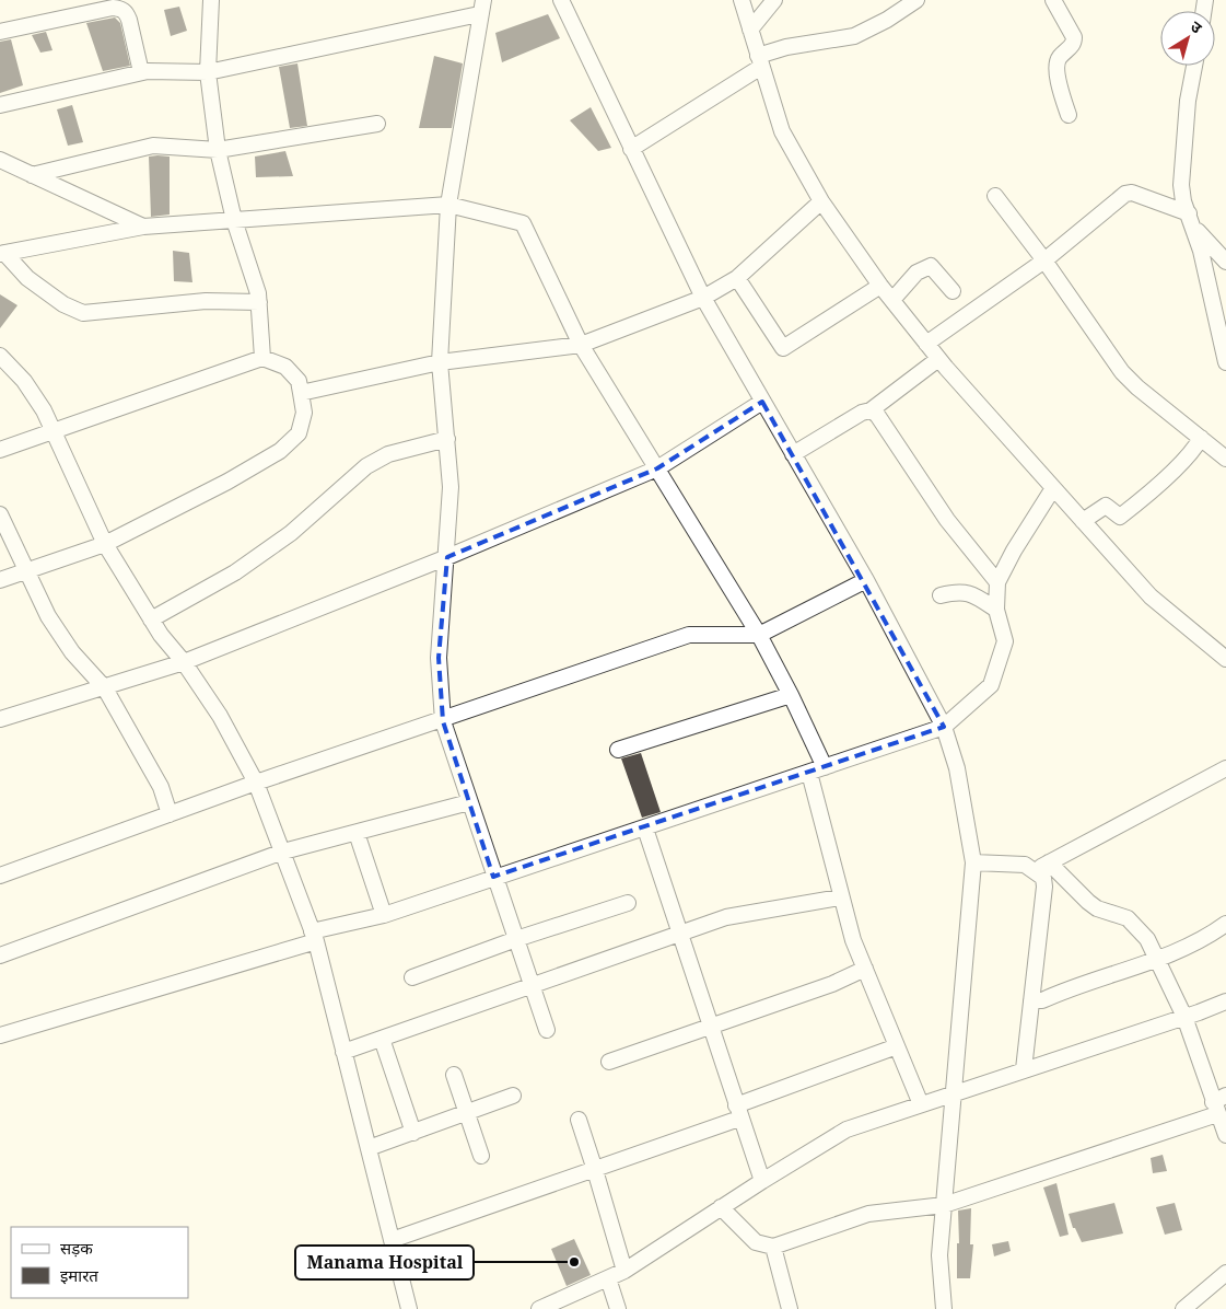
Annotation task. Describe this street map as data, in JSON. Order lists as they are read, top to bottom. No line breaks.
{"places":["Manama Hospital"],"legend":["सड़क","इमारत"],"north":"top right"}
